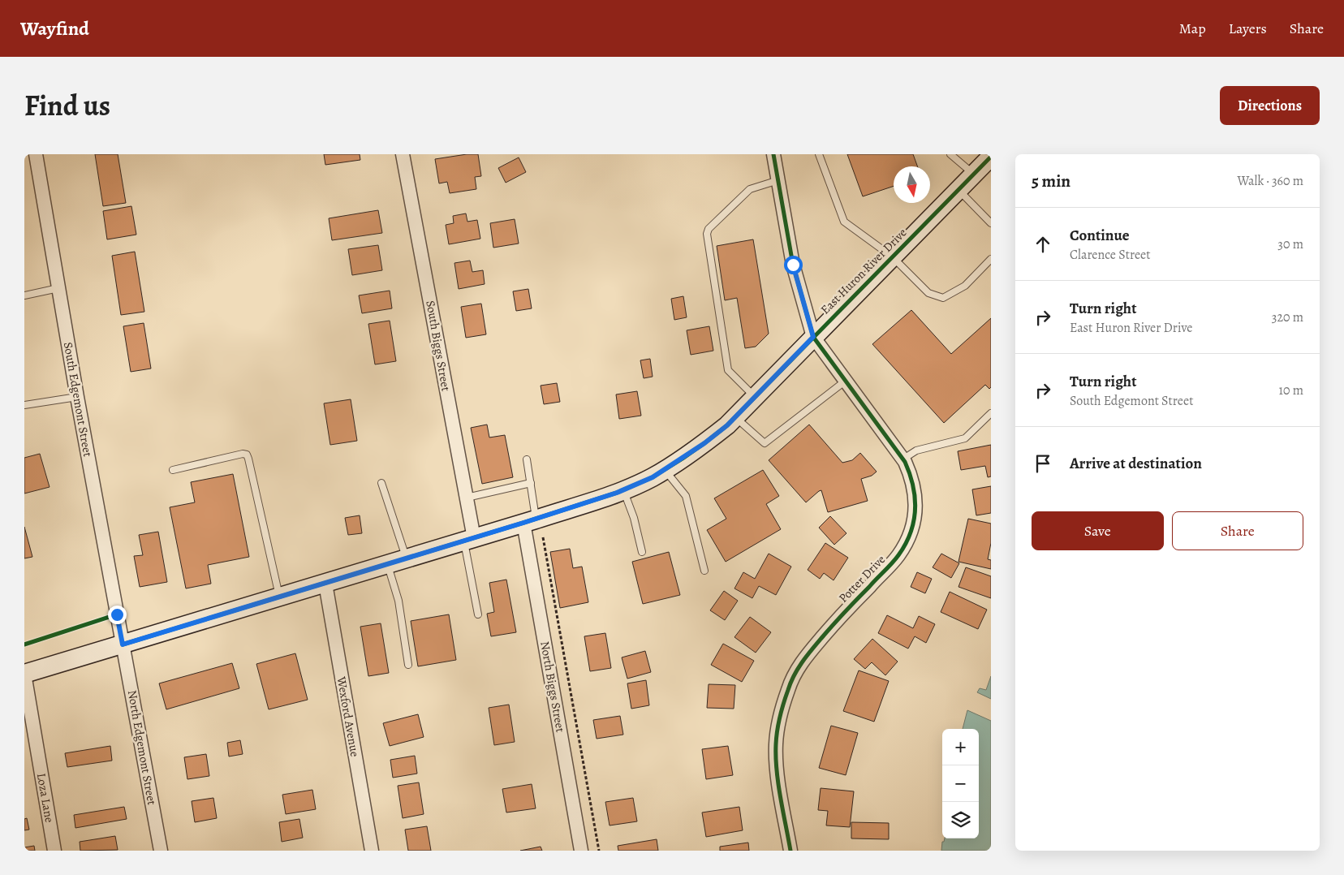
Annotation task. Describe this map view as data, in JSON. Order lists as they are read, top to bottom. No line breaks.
{"streets":{"main road":["East Huron River Drive"],"street":["South Biggs Street","South Edgemont Street","Potter Drive","North Biggs Street","Wexford Avenue","North Edgemont Street","Loza Lane"]},"crossings":[["East Huron River Drive","South Biggs Street"],["East Huron River Drive","South Edgemont Street"],["East Huron River Drive","Potter Drive"],["East Huron River Drive","North Biggs Street"],["East Huron River Drive","Wexford Avenue"],["East Huron River Drive","North Edgemont Street"],["East Huron River Drive","Loza Lane"],["South Edgemont Street","North Edgemont Street"]],"north":"bottom","page":{"header":"Wayfind","nav":["Map","Layers","Share"],"title":"Find us","buttons":["Directions",["Save","Share"]],"heading":["5 min","Walk · 360 m"],"list":[["Continue","Clarence Street","30 m"],["Turn right","East Huron River Drive","320 m"],["Turn right","South Edgemont Street","10 m"],"Arrive at destination"],"map_buttons":["+","−"]}}
